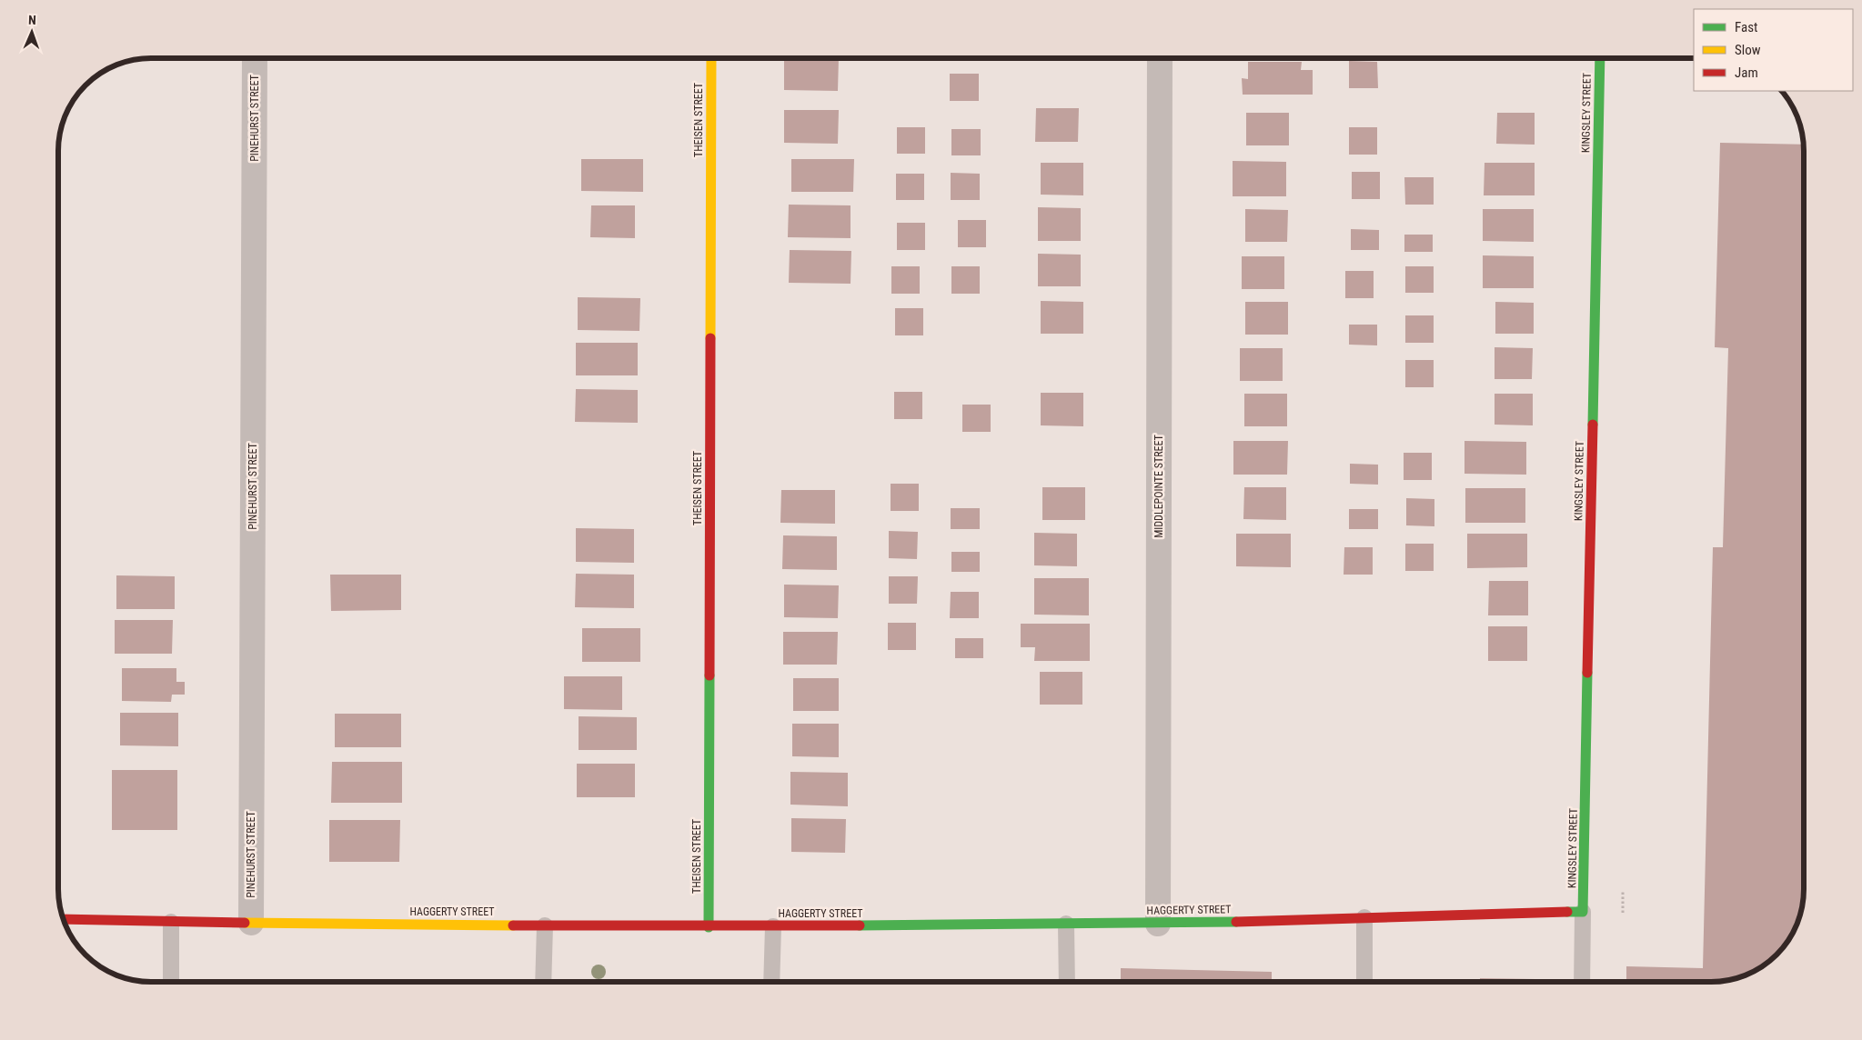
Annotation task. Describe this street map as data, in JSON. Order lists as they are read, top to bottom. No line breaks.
{"streets":{"street":["KINGSLEY STREET","PINEHURST STREET","THEISEN STREET","MIDDLEPOINTE STREET","HAGGERTY STREET"]},"crossings":[["KINGSLEY STREET","HAGGERTY STREET"],["PINEHURST STREET","HAGGERTY STREET"],["THEISEN STREET","HAGGERTY STREET"],["MIDDLEPOINTE STREET","HAGGERTY STREET"]],"legend":["Fast","Slow","Jam"],"north":"top"}
